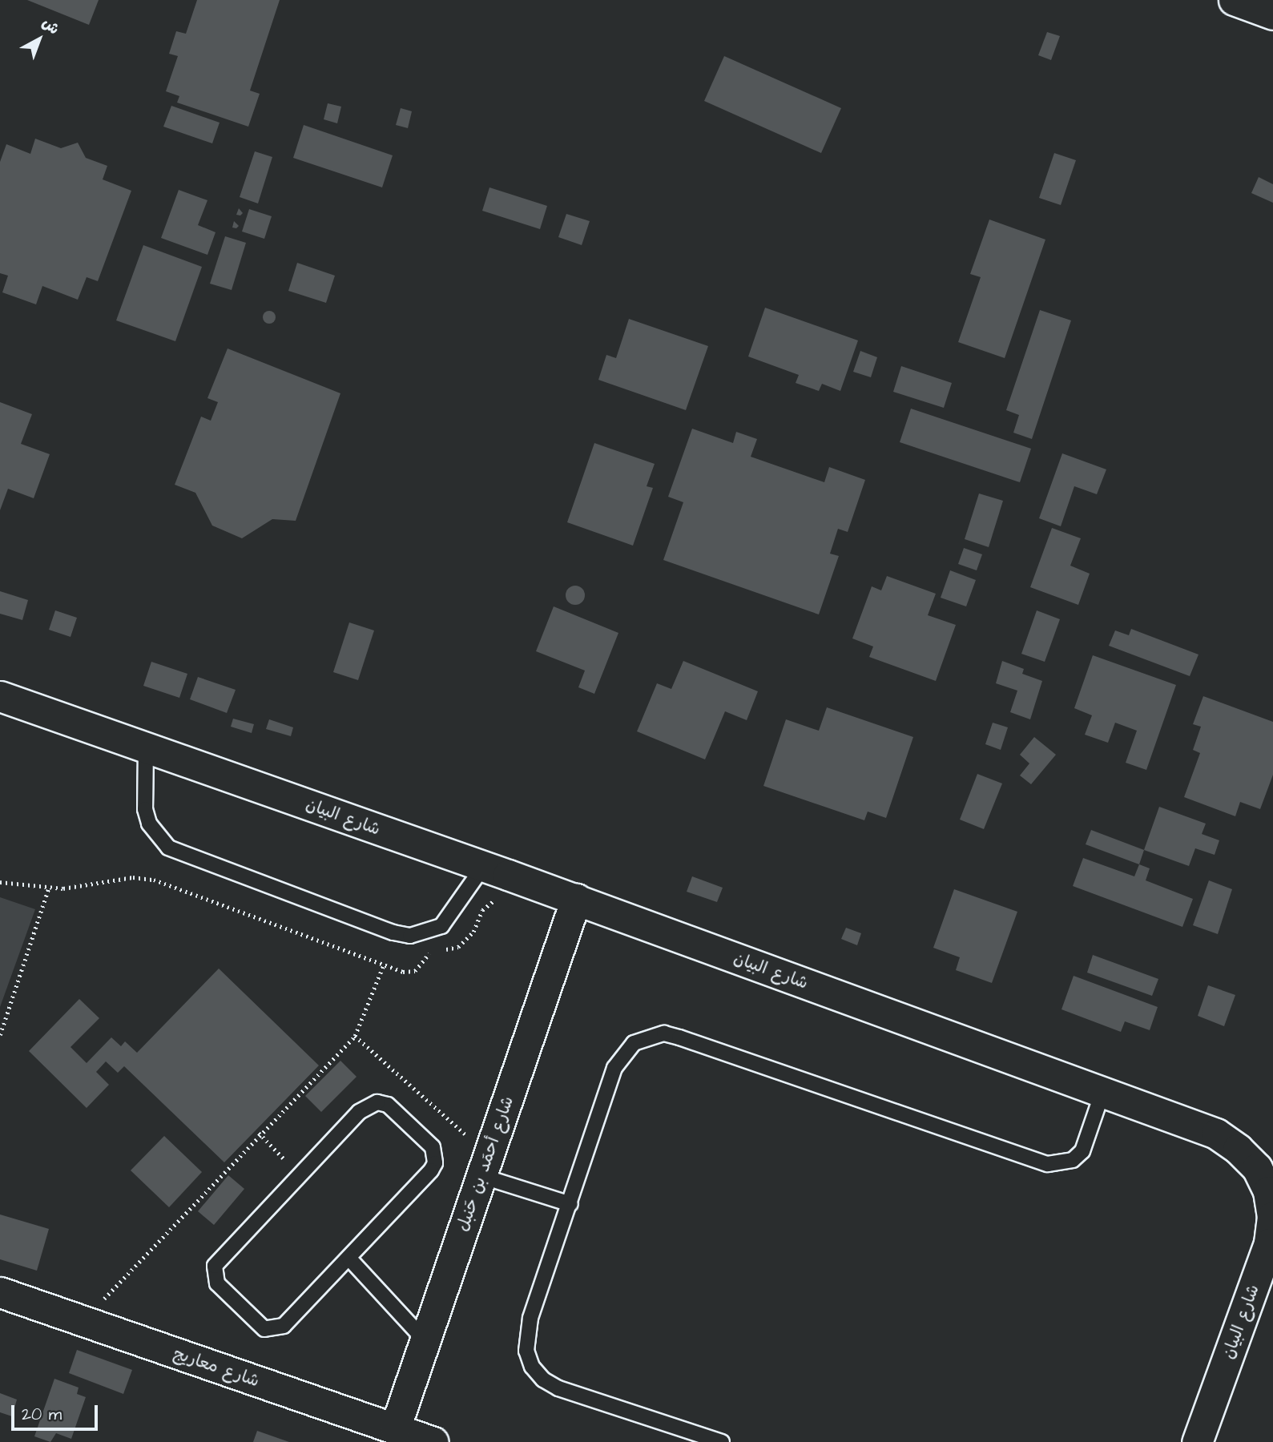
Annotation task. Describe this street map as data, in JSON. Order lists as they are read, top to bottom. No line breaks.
{"streets":{"street":["شارع البيان","شارع أحمَد بن حَنبل","شارع معاريج"]},"crossings":[["شارع البيان","شارع أحمَد بن حَنبل"],["شارع أحمَد بن حَنبل","شارع معاريج"]],"scale_bar":"20 m","north":"top right"}
